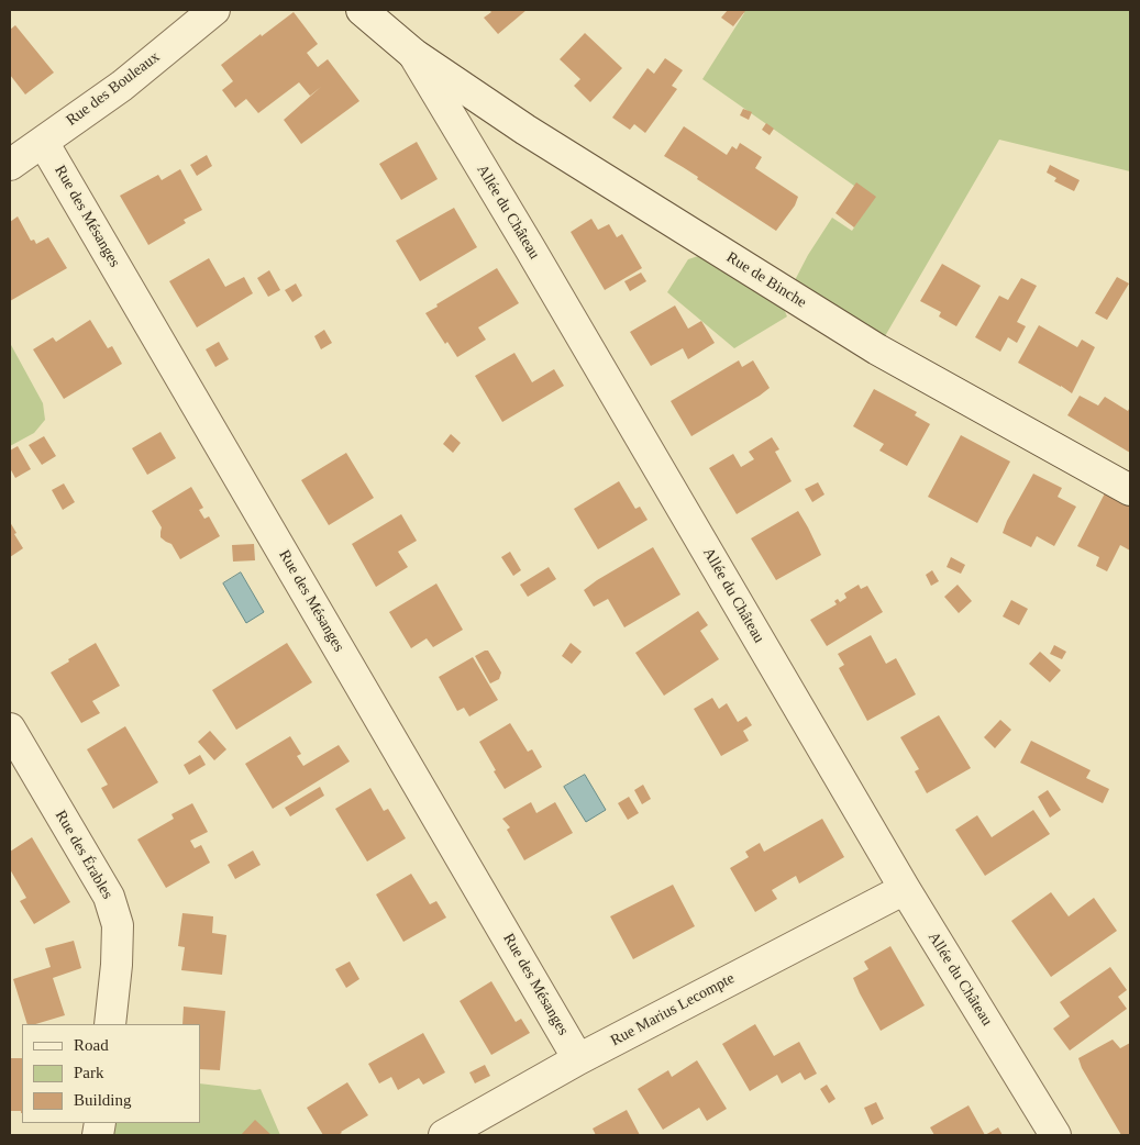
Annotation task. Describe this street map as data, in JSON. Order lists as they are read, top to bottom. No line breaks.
{"streets":{"street":["Rue des Bouleaux","Allée du Château","Rue des Mésanges","Rue de Binche","Rue des Érables","Rue Marius Lecompte"]},"crossings":[["Rue des Bouleaux","Rue des Mésanges"],["Allée du Château","Rue de Binche"],["Allée du Château","Rue Marius Lecompte"],["Rue des Mésanges","Rue Marius Lecompte"]],"legend":["Road","Park","Building"]}
